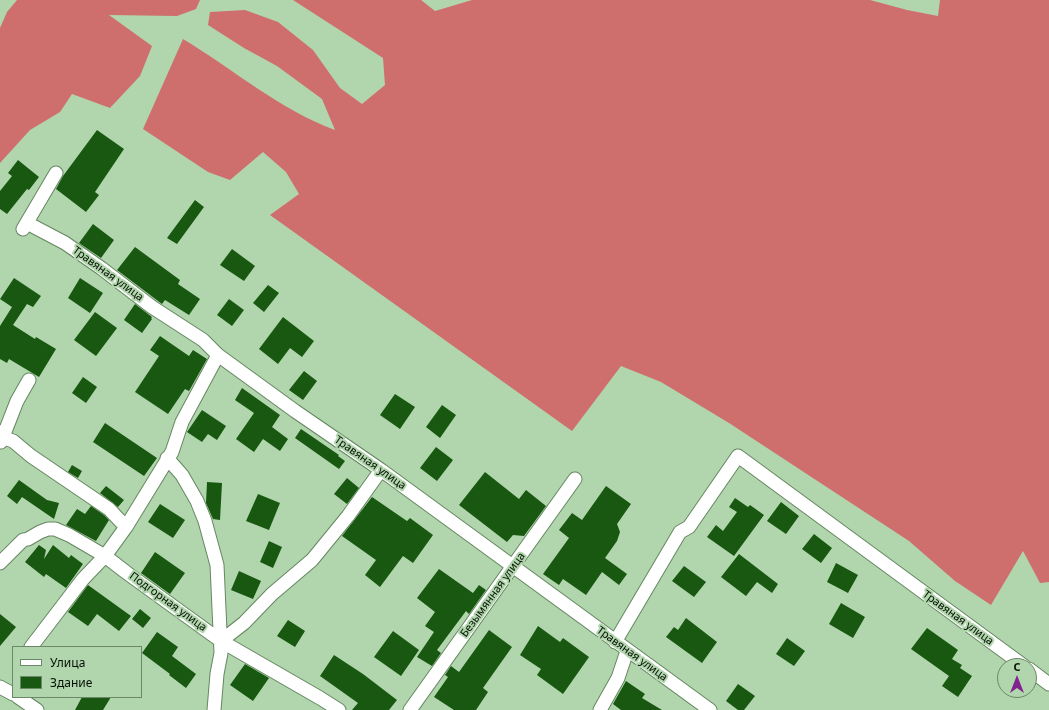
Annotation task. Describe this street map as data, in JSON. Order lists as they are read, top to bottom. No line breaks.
{"streets":{"street":["Травяная улица","Безымянная улица","Подгорная улица"]},"crossings":[["Травяная улица","Безымянная улица"]],"legend":["Улица","Здание"],"north":"top"}
